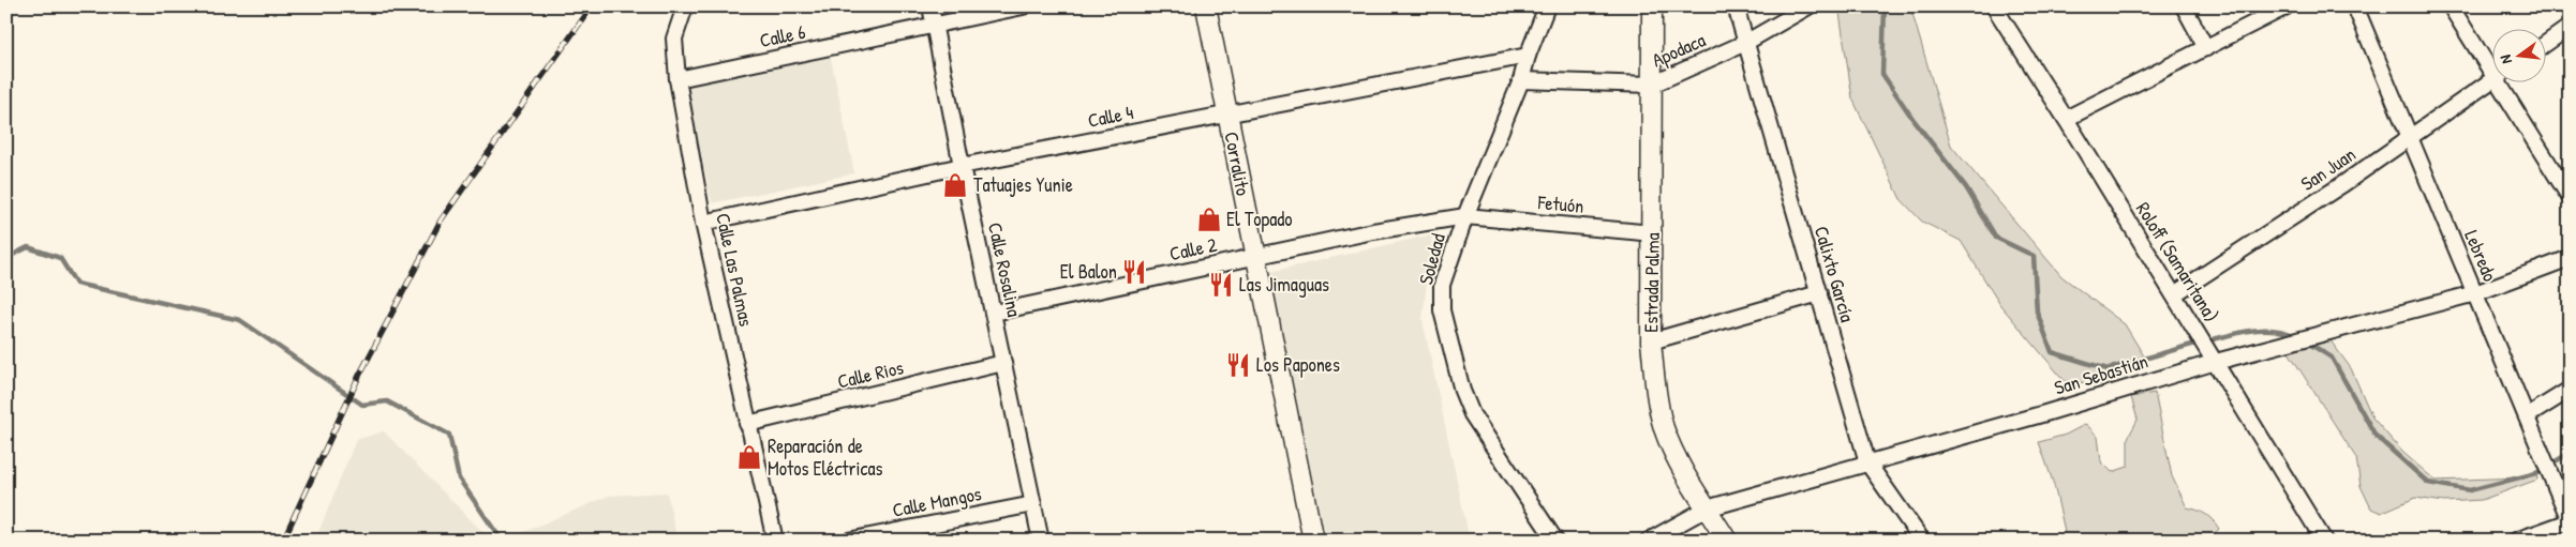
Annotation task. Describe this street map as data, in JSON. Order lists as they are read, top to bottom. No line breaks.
{"streets":{"street":["Calle 6","Apodaca","Calle 4","Corralito","San Juan","Fetuón","Calle 2","Lebredo","Soledad","Roloff (Samaritana)","Calle Las Palmas","Calle Rosalina","Calixto García","Estrada Palma","Calle Rios","San Sebastián","Calle Mangos"]},"crossings":[["Calle 6","Calle Las Palmas"],["Calle 6","Calle Rosalina"],["Apodaca","Soledad"],["Apodaca","Calixto García"],["Apodaca","Estrada Palma"],["Calle 4","Corralito"],["Calle 4","Soledad"],["Calle 4","Calle Las Palmas"],["Calle 4","Calle Rosalina"],["Corralito","Calle 2"],["San Juan","Lebredo"],["San Juan","Roloff (Samaritana)"],["Fetuón","Calle 2"],["Fetuón","Soledad"],["Fetuón","Estrada Palma"],["Calle 2","Soledad"],["Calle 2","Calle Rosalina"],["Lebredo","San Sebastián"],["Roloff (Samaritana)","San Sebastián"],["Calle Las Palmas","Calle Rios"],["Calle Rosalina","Calle Rios"],["Calle Rosalina","Calle Mangos"],["Calixto García","San Sebastián"],["Estrada Palma","San Sebastián"]],"places":{"shop":["Tatuajes Yunie","El Topado","Reparación de Motos Eléctricas"],"restaurant":["El Balon","Las Jimaguas","Los Papones"]},"north":"left"}
